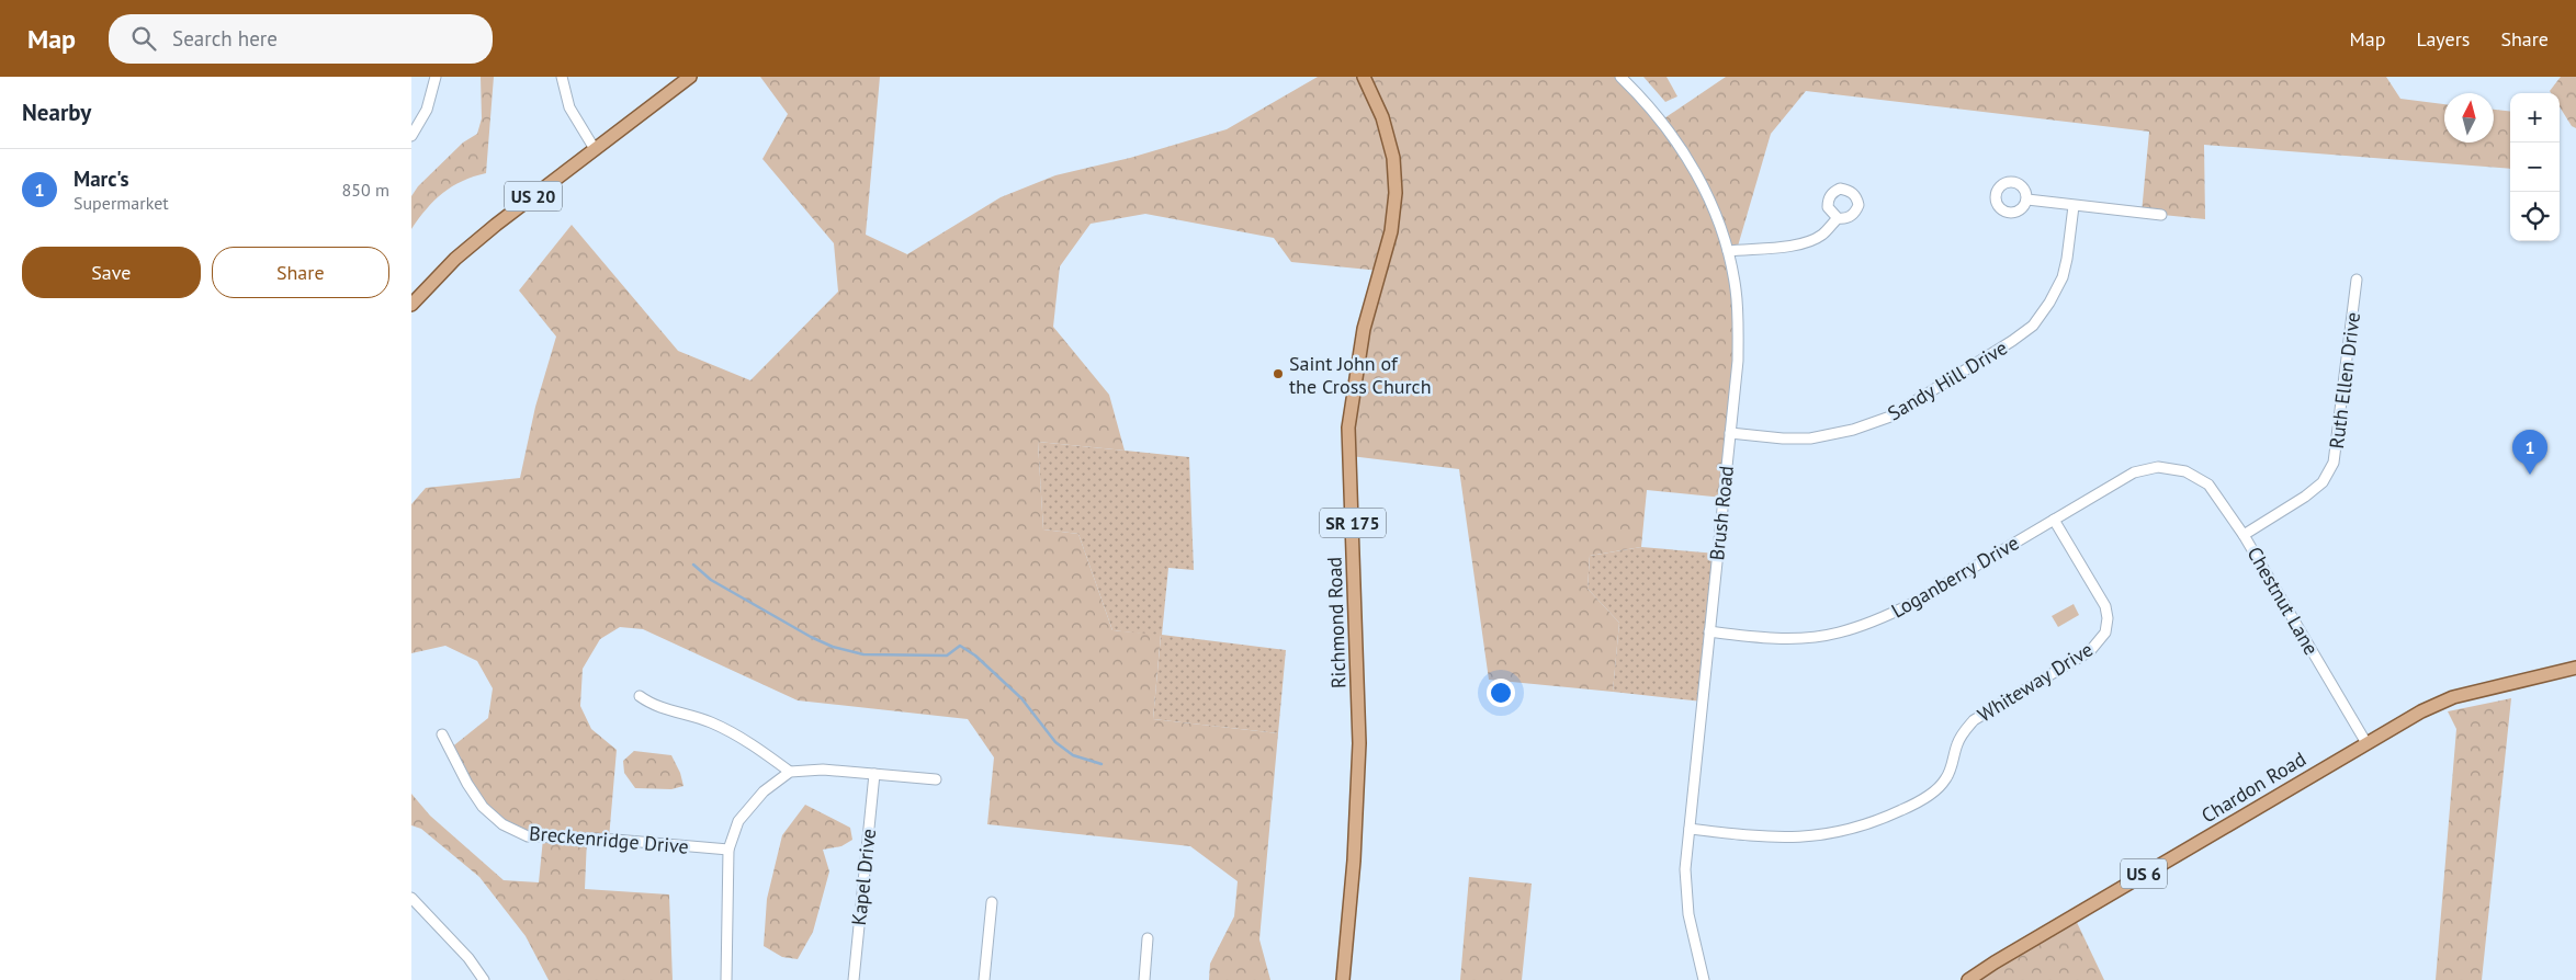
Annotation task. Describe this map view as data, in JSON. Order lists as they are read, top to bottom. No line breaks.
{"streets":{"main road":["US 20","SR 175","Richmond Road","Chardon Road","US 6"],"street":["Sandy Hill Drive","Ruth Ellen Drive","Brush Road","Loganberry Drive","Chestnut Lane","Whiteway Drive","Breckenridge Drive","Kapel Drive"]},"crossings":[["Sandy Hill Drive","Brush Road"],["Ruth Ellen Drive","Chestnut Lane"],["Brush Road","Loganberry Drive"],["Brush Road","Whiteway Drive"],["Loganberry Drive","Chestnut Lane"],["Loganberry Drive","Whiteway Drive"],["Chestnut Lane","Chardon Road"]],"places":["Saint John of the Cross Church"],"north":"top","page":{"header":"Map","search":"Search here","nav":["Map","Layers","Share"],"heading":"Nearby","map_buttons":["+","−"],"list":[{"mark":"1","name":"Marc's","note":"Supermarket","value":"850 m"}],"buttons":["Save","Share"],"pins":"1"}}
